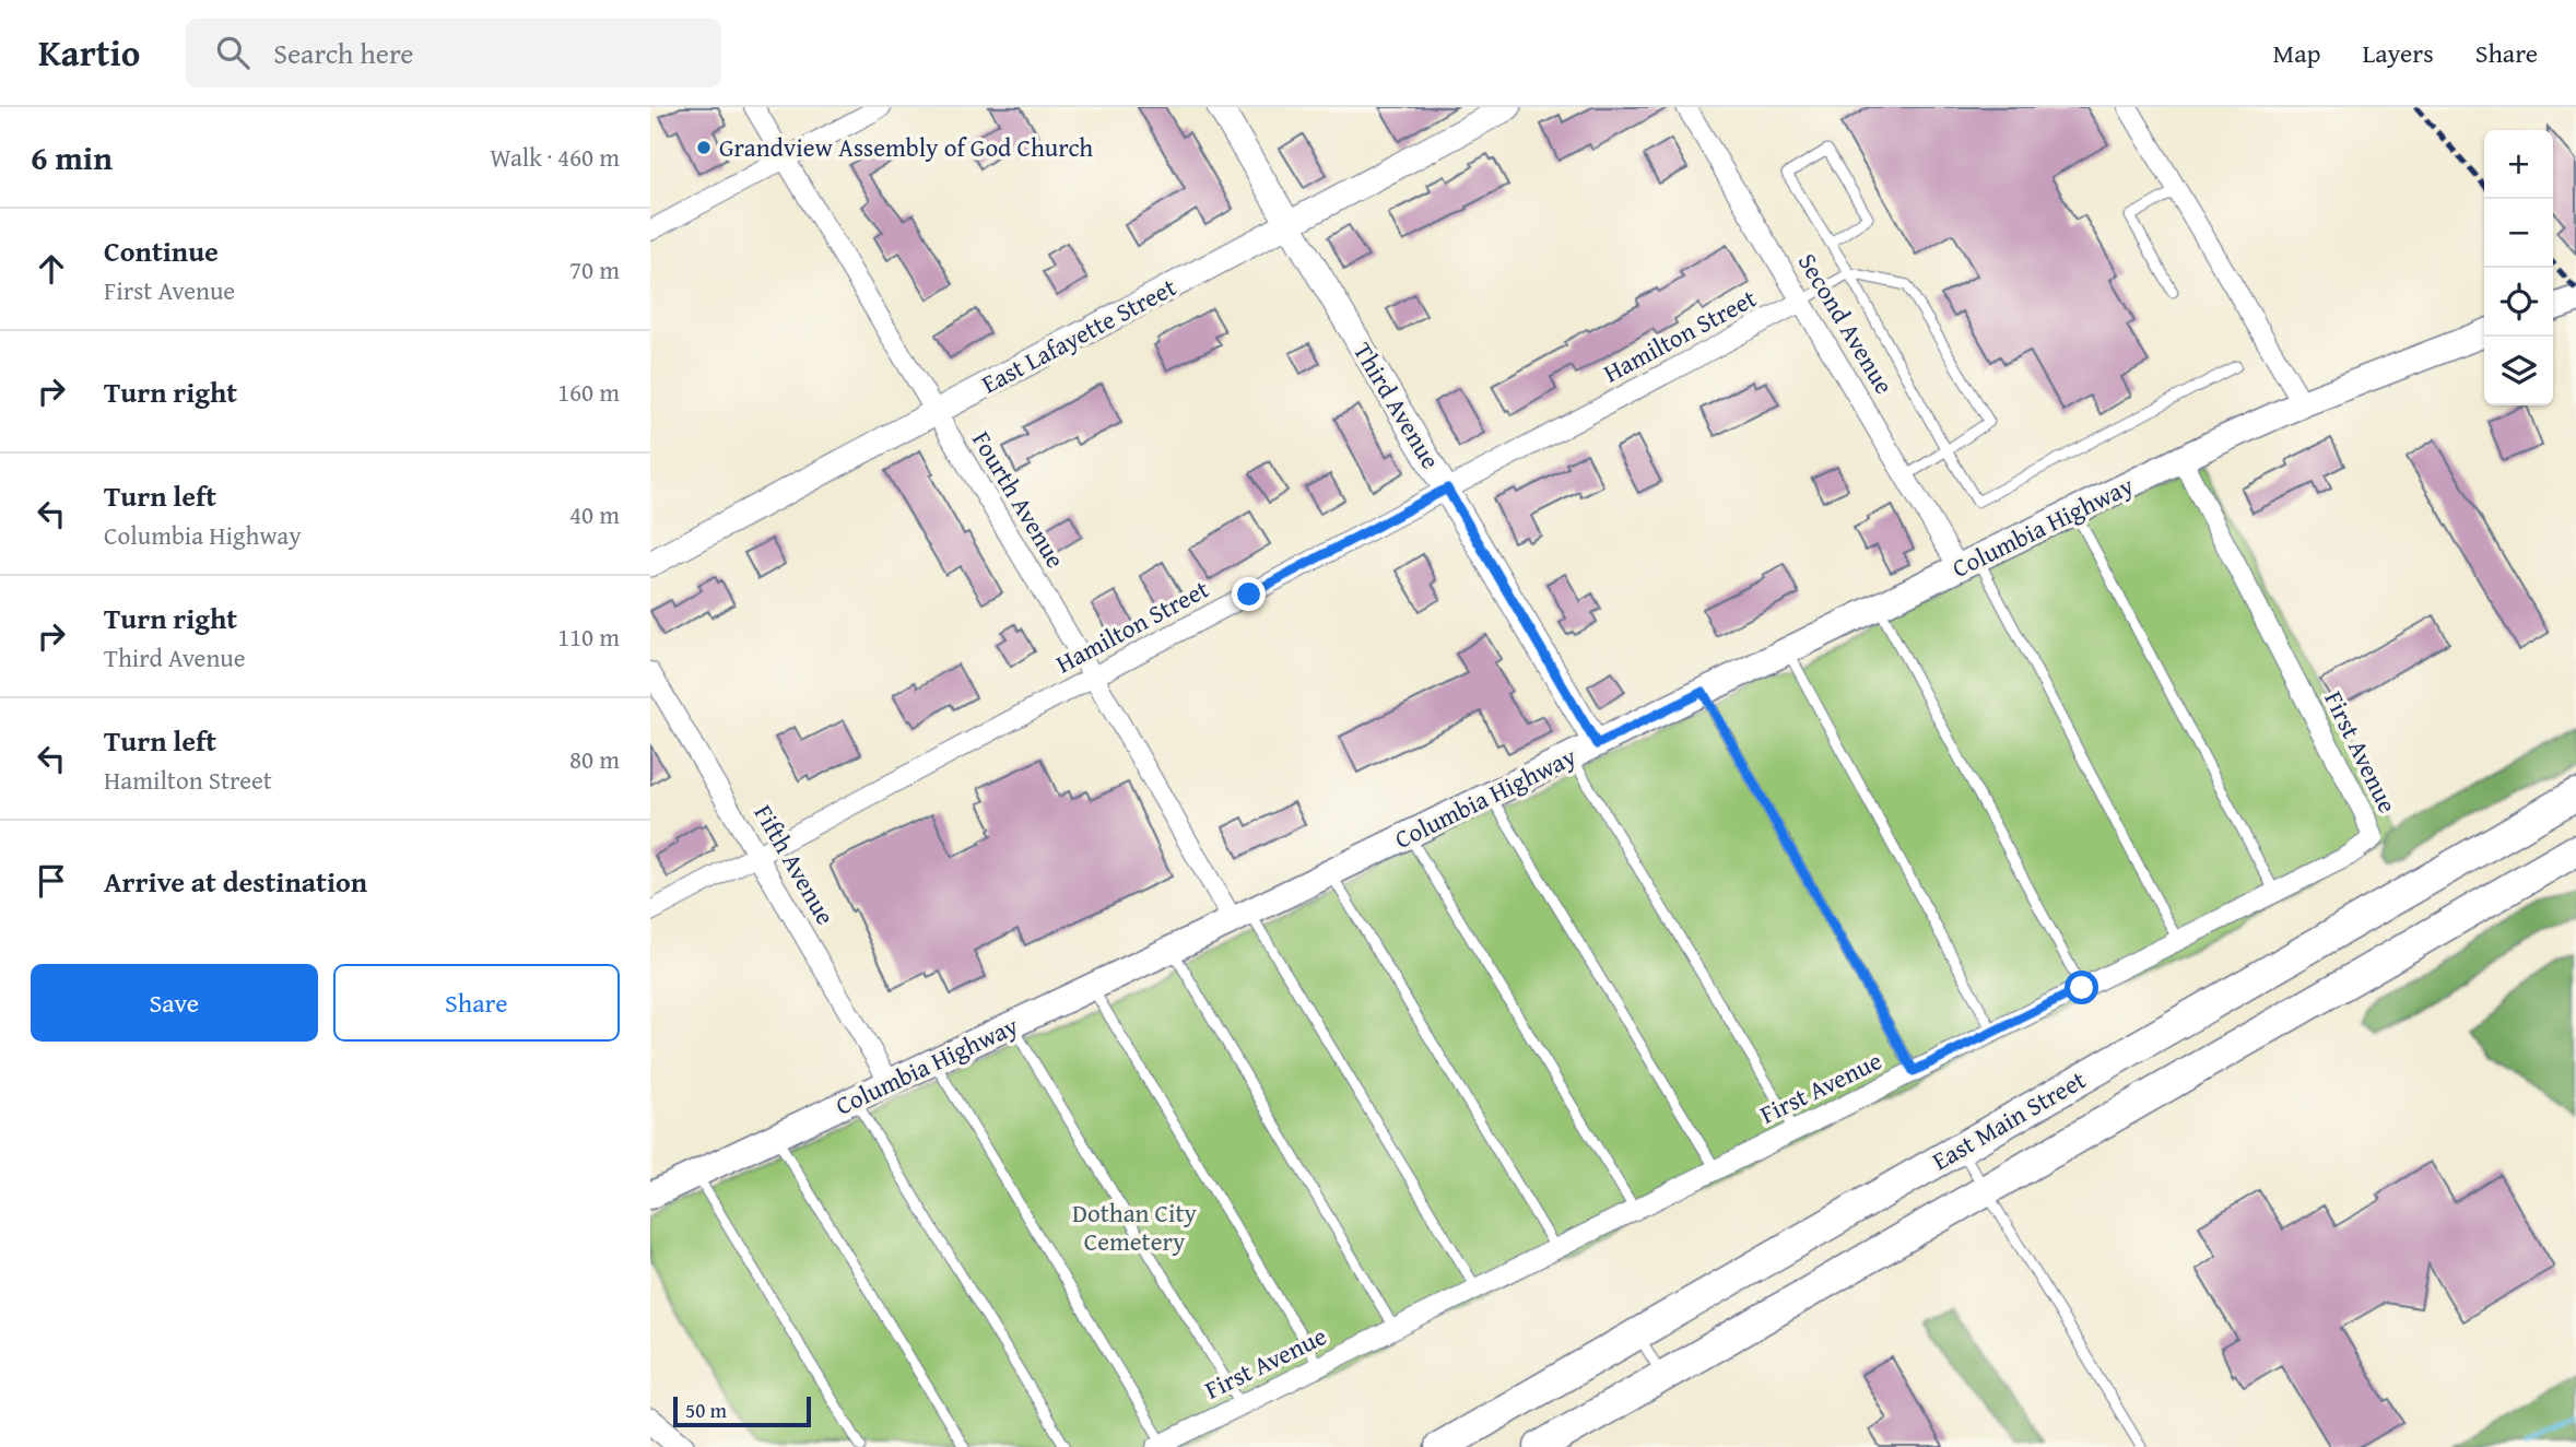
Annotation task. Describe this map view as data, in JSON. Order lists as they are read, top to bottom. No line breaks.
{"streets":{"main road":["Columbia Highway","East Main Street"],"street":["Second Avenue","East Lafayette Street","Hamilton Street","Third Avenue","Fourth Avenue","First Avenue","Fifth Avenue"]},"crossings":[["Second Avenue","Hamilton Street"],["Second Avenue","Columbia Highway"],["East Lafayette Street","Third Avenue"],["East Lafayette Street","Fourth Avenue"],["Hamilton Street","Third Avenue"],["Hamilton Street","Fourth Avenue"],["Hamilton Street","Fifth Avenue"],["Third Avenue","Columbia Highway"],["Fourth Avenue","Columbia Highway"],["Columbia Highway","First Avenue"],["Columbia Highway","Fifth Avenue"]],"parks":["Dothan City Cemetery"],"places":["Grandview Assembly of God Church"],"scale_bar":"50 m","page":{"header":"Kartio","search":"Search here","nav":["Map","Layers","Share"],"heading":["6 min","Walk · 460 m"],"map_buttons":["+","−"],"list":[["Continue","First Avenue","70 m"],["Turn right","160 m"],["Turn left","Columbia Highway","40 m"],["Turn right","Third Avenue","110 m"],["Turn left","Hamilton Street","80 m"],"Arrive at destination"],"buttons":["Save","Share"],"scale":"50 m"}}
